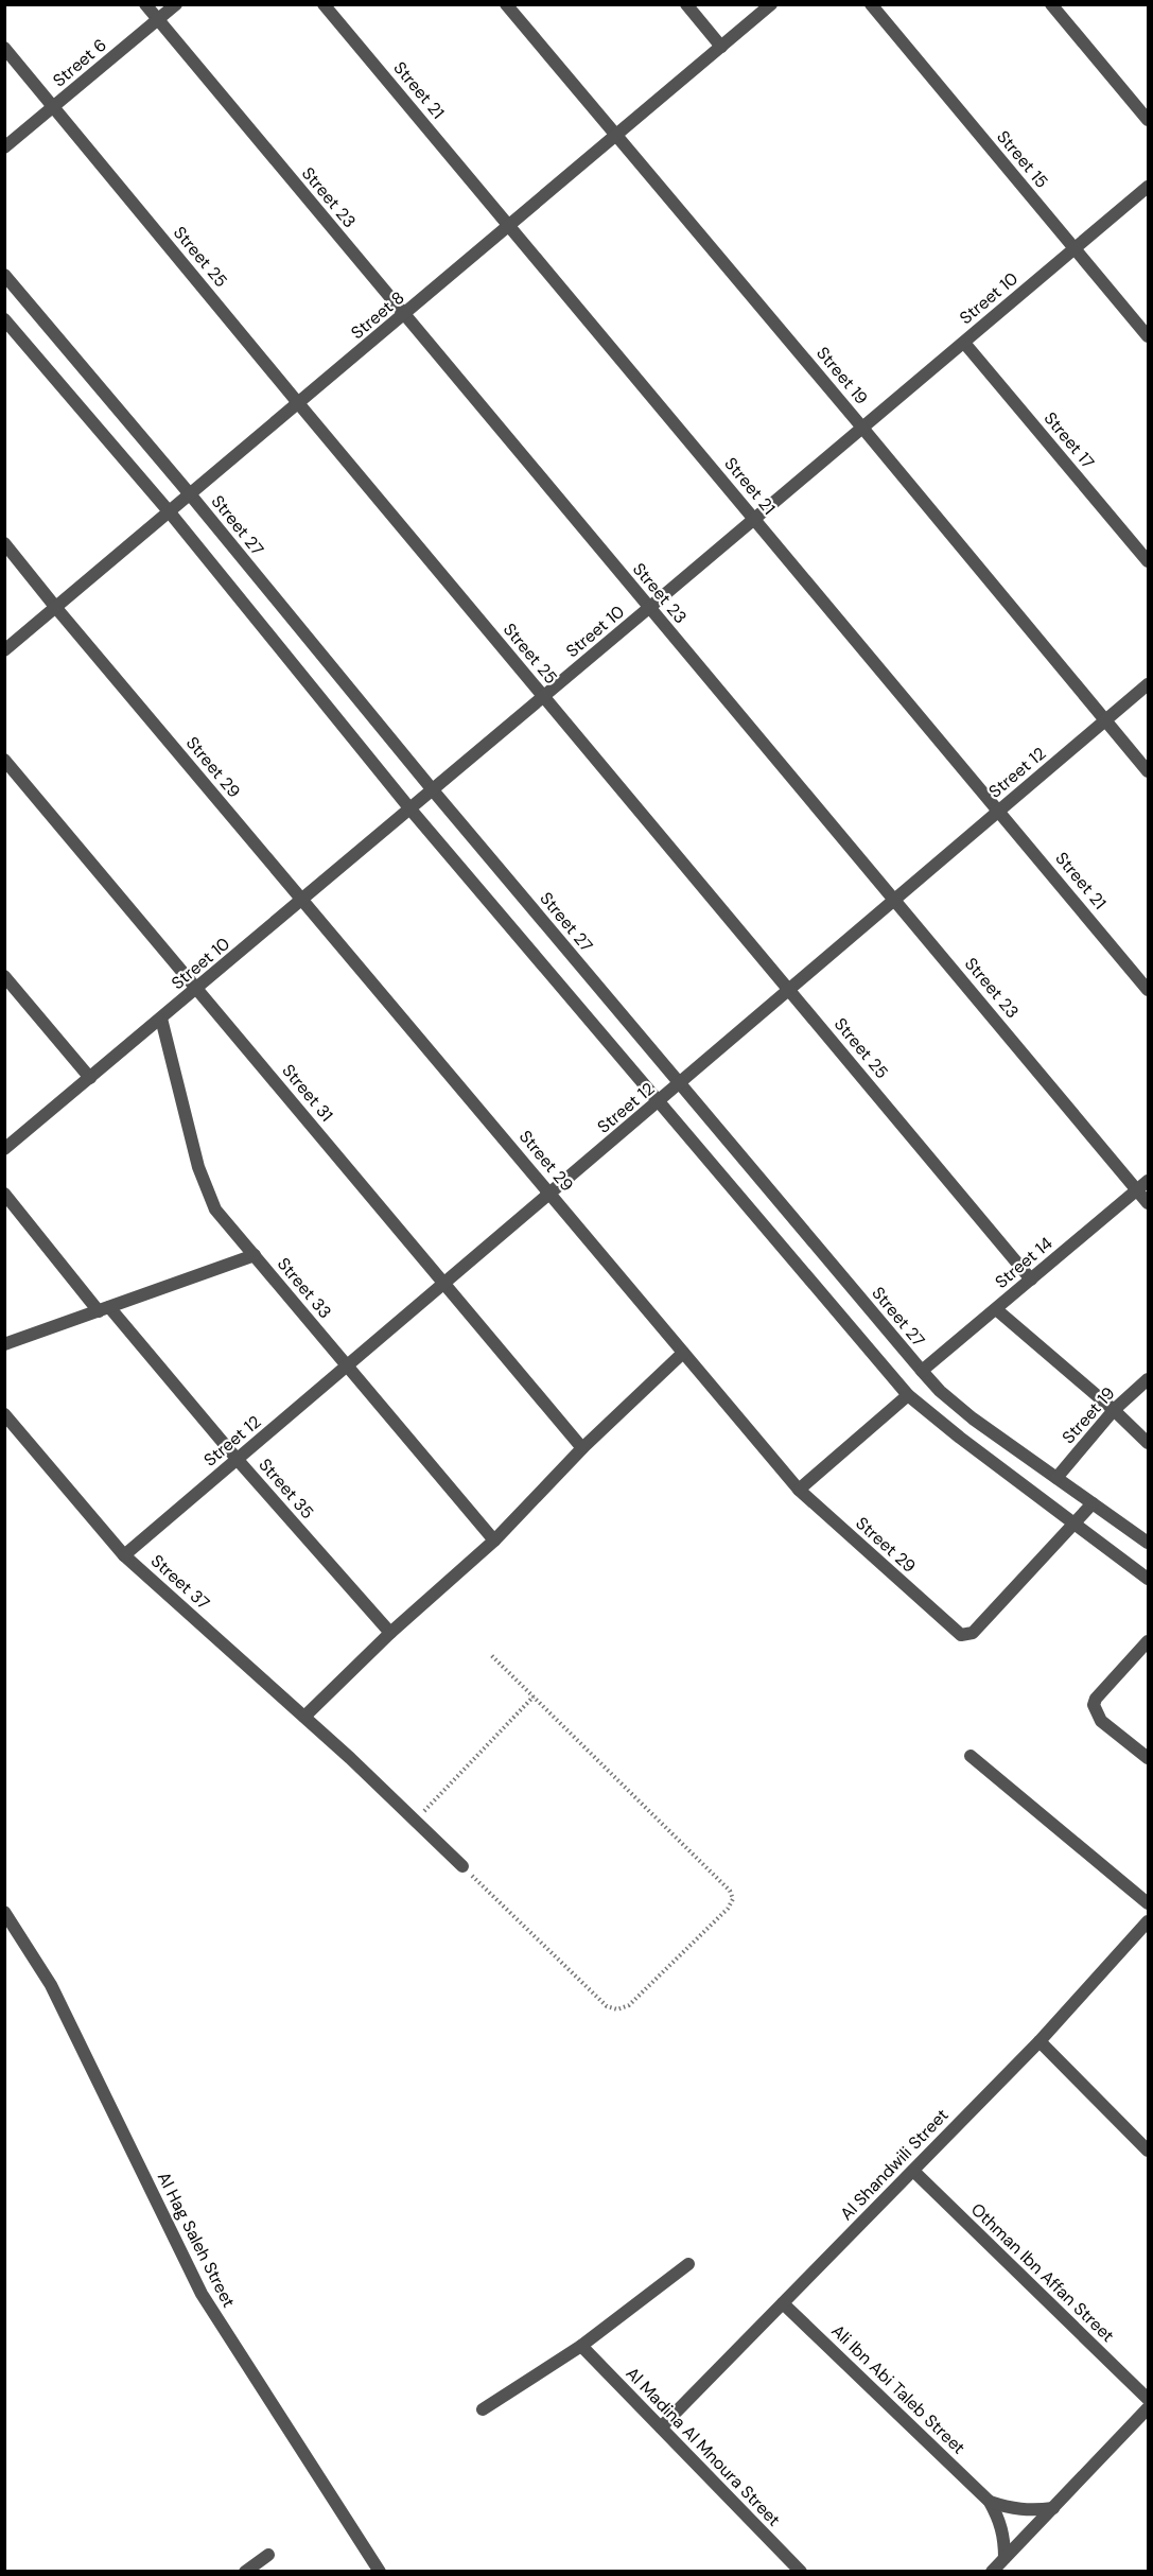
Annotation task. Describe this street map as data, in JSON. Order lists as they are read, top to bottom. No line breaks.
{"streets":{"street":["Street 6","Street 21","Street 15","Street 23","Street 25","Street 10","Street 8","Street 19","Street 17","Street 27","Street 29","Street 12","Street 31","Street 14","Street 33","Street 35","Street 37","Al Shandwili Street","Al Hag Saleh Street","Othman Ibn Affan Street","Ali Ibn Abi Taleb Street","Al Madina Al Mnoura Street"]},"crossings":[["Street 6","Street 23"],["Street 6","Street 25"],["Street 21","Street 10"],["Street 21","Street 8"],["Street 21","Street 12"],["Street 15","Street 10"],["Street 23","Street 10"],["Street 23","Street 8"],["Street 23","Street 12"],["Street 23","Street 14"],["Street 25","Street 10"],["Street 25","Street 8"],["Street 25","Street 12"],["Street 25","Street 14"],["Street 10","Street 19"],["Street 10","Street 17"],["Street 10","Street 27"],["Street 10","Street 29"],["Street 10","Street 31"],["Street 10","Street 33"],["Street 8","Street 19"],["Street 8","Street 27"],["Street 8","Street 29"],["Street 19","Street 27"],["Street 19","Street 12"],["Street 27","Street 29"],["Street 27","Street 12"],["Street 27","Street 14"],["Street 29","Street 12"],["Street 12","Street 31"],["Street 12","Street 33"],["Street 12","Street 35"],["Street 12","Street 37"],["Al Shandwili Street","Othman Ibn Affan Street"],["Al Shandwili Street","Ali Ibn Abi Taleb Street"],["Al Shandwili Street","Al Madina Al Mnoura Street"]]}
